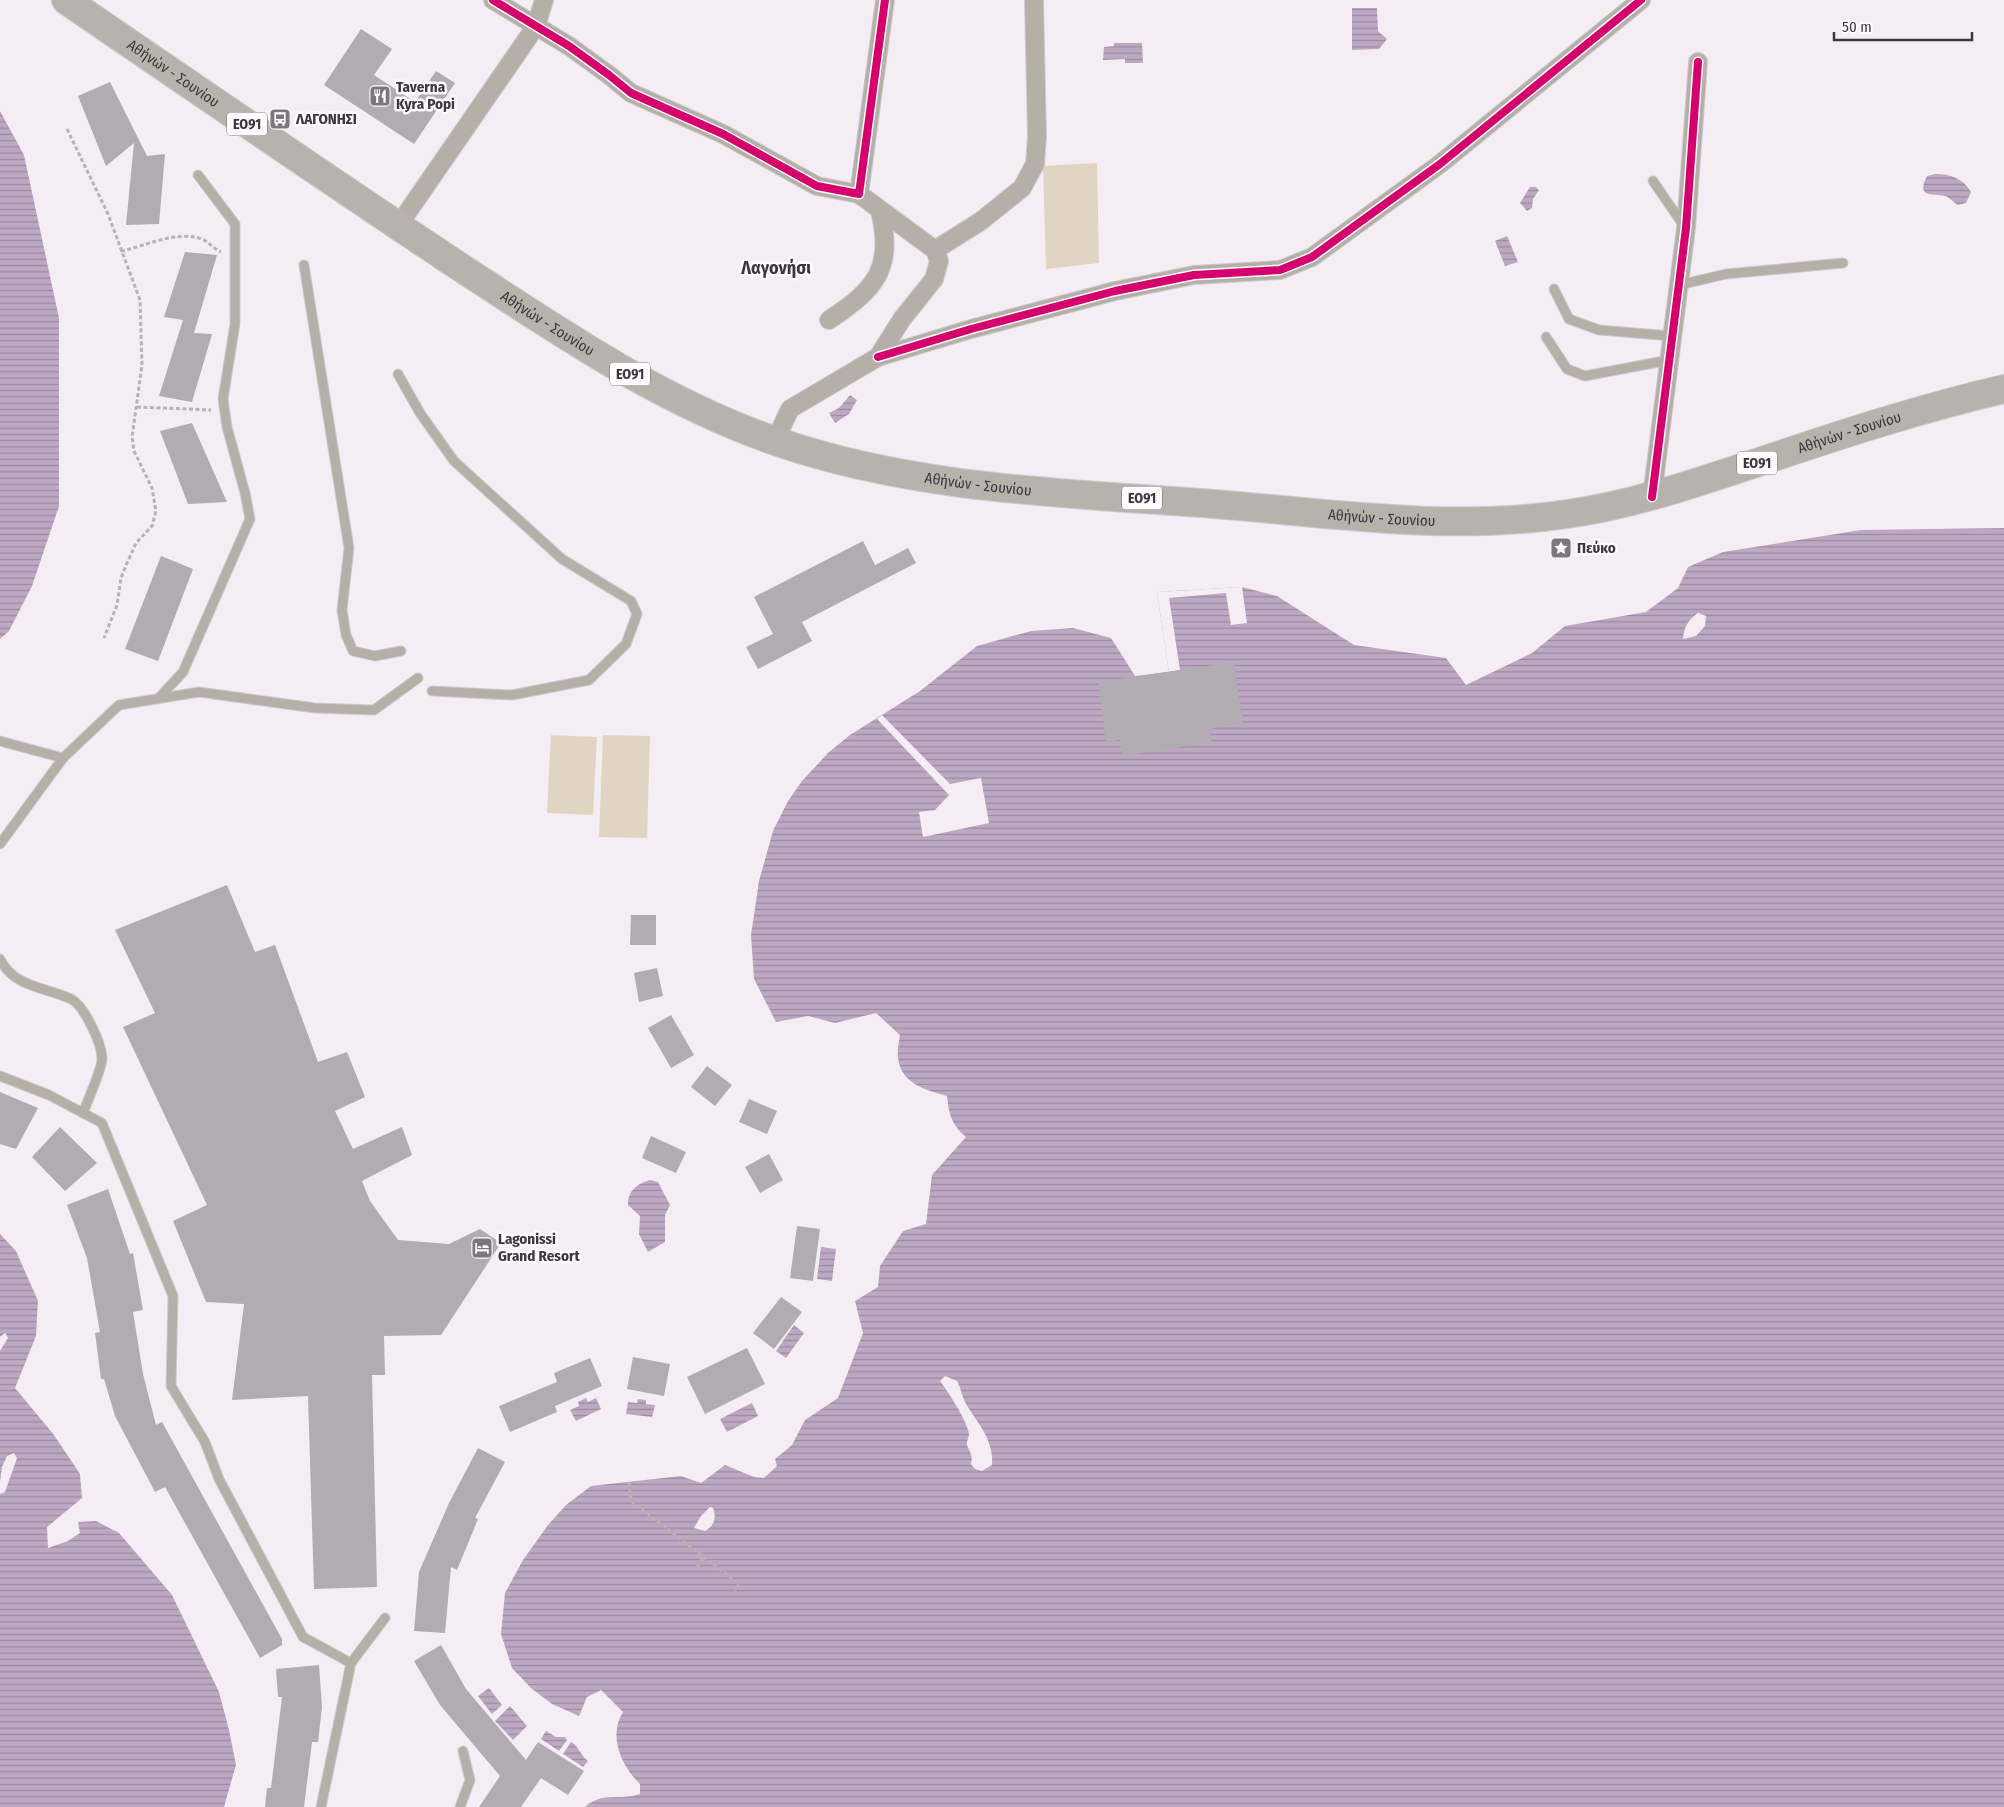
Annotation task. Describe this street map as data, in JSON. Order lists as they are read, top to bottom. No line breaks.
{"streets":{"main road":["Αθήνών - Σουνίου","ΕΟ91"]},"districts":["Λαγονήσι"],"places":{"restaurant":["Taverna Kyra Popi"],"bus stop":["ΛΑΓΟΝΗΣΙ"],"place":["Πεύκο"],"hotel":["Lagonissi Grand Resort"]},"scale_bar":"50 m"}
